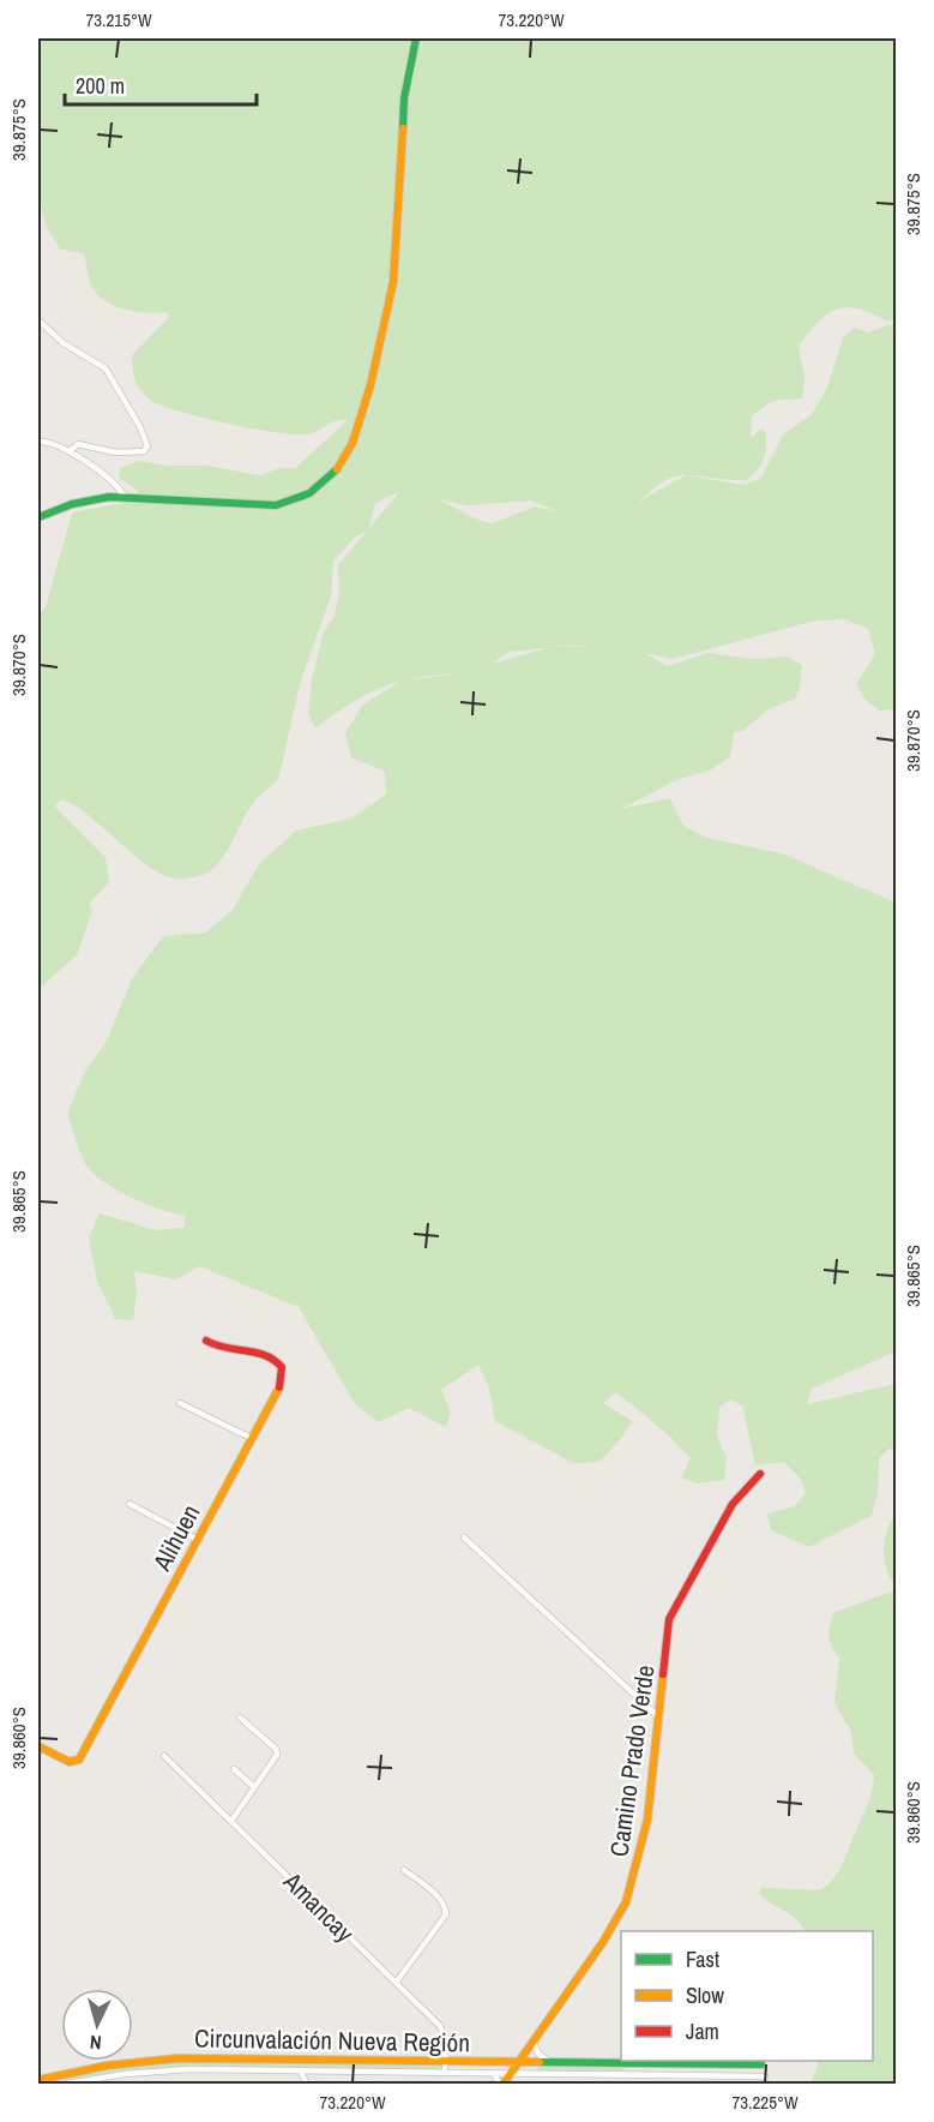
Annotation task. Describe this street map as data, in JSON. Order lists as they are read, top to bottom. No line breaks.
{"streets":{"street":["Alihuen","Camino Prado Verde","Amancay","Circunvalación Nueva Región"]},"crossings":[["Camino Prado Verde","Circunvalación Nueva Región"],["Amancay","Circunvalación Nueva Región"]],"legend":["Fast","Slow","Jam"],"scale_bar":"200 m","north":"bottom","coordinates":["73.215°W","73.220°W","39.875°S","39.870°S","39.865°S","39.860°S","73.225°W"]}
